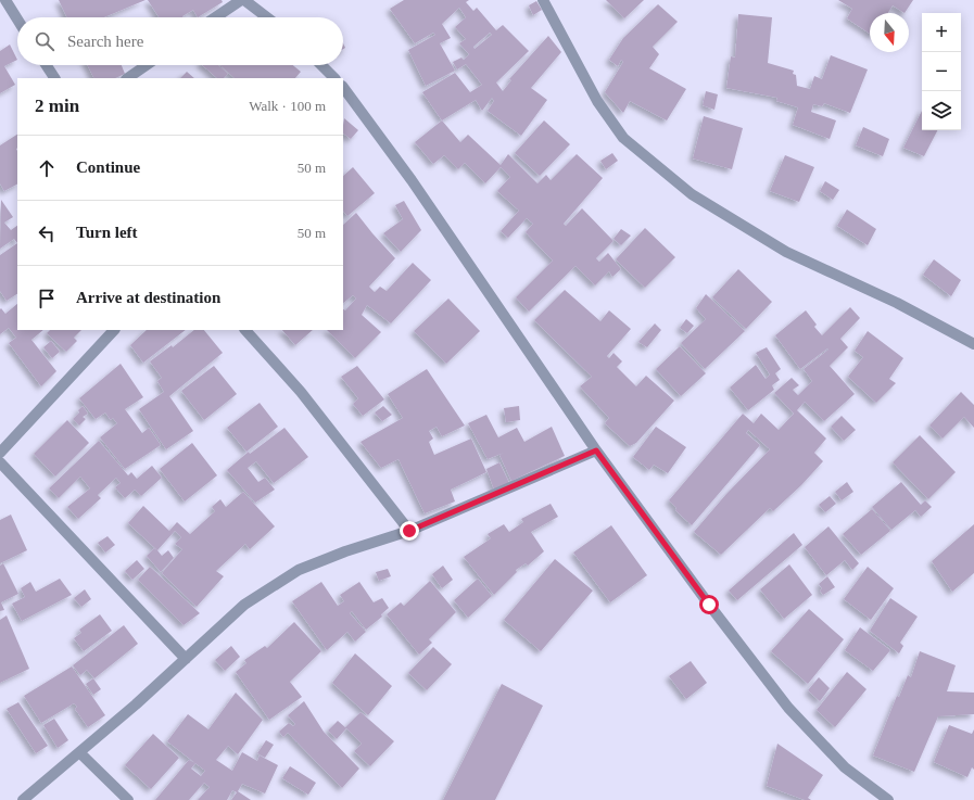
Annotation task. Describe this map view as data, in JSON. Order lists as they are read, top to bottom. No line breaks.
{"north":"bottom","page":{"map_buttons":["+","−"],"search":"Search here","heading":["2 min","Walk · 100 m"],"list":[["Continue","50 m"],["Turn left","50 m"],"Arrive at destination"]}}
